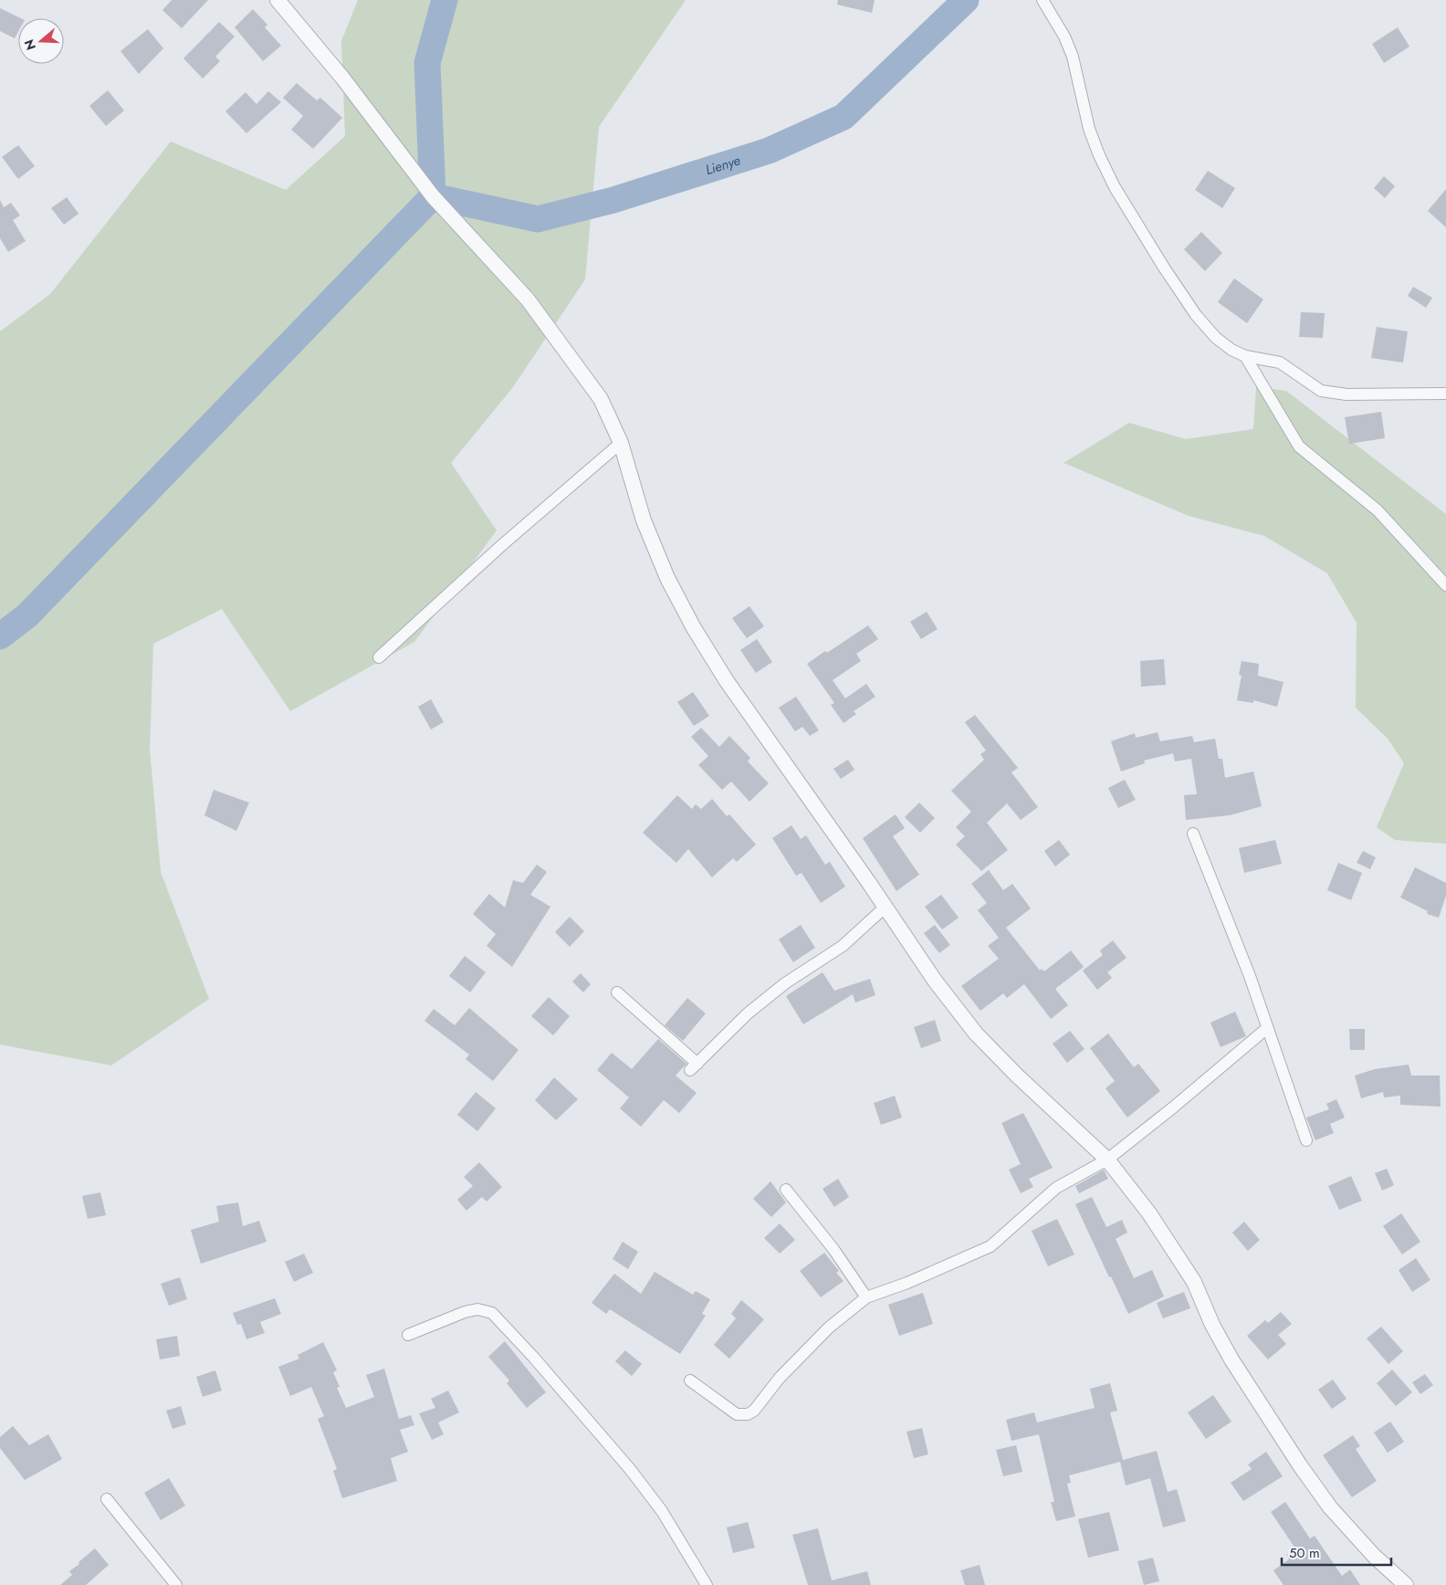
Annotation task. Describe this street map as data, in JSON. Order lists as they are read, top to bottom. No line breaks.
{"water":["Lienye"],"scale_bar":"50 m","north":"left"}
